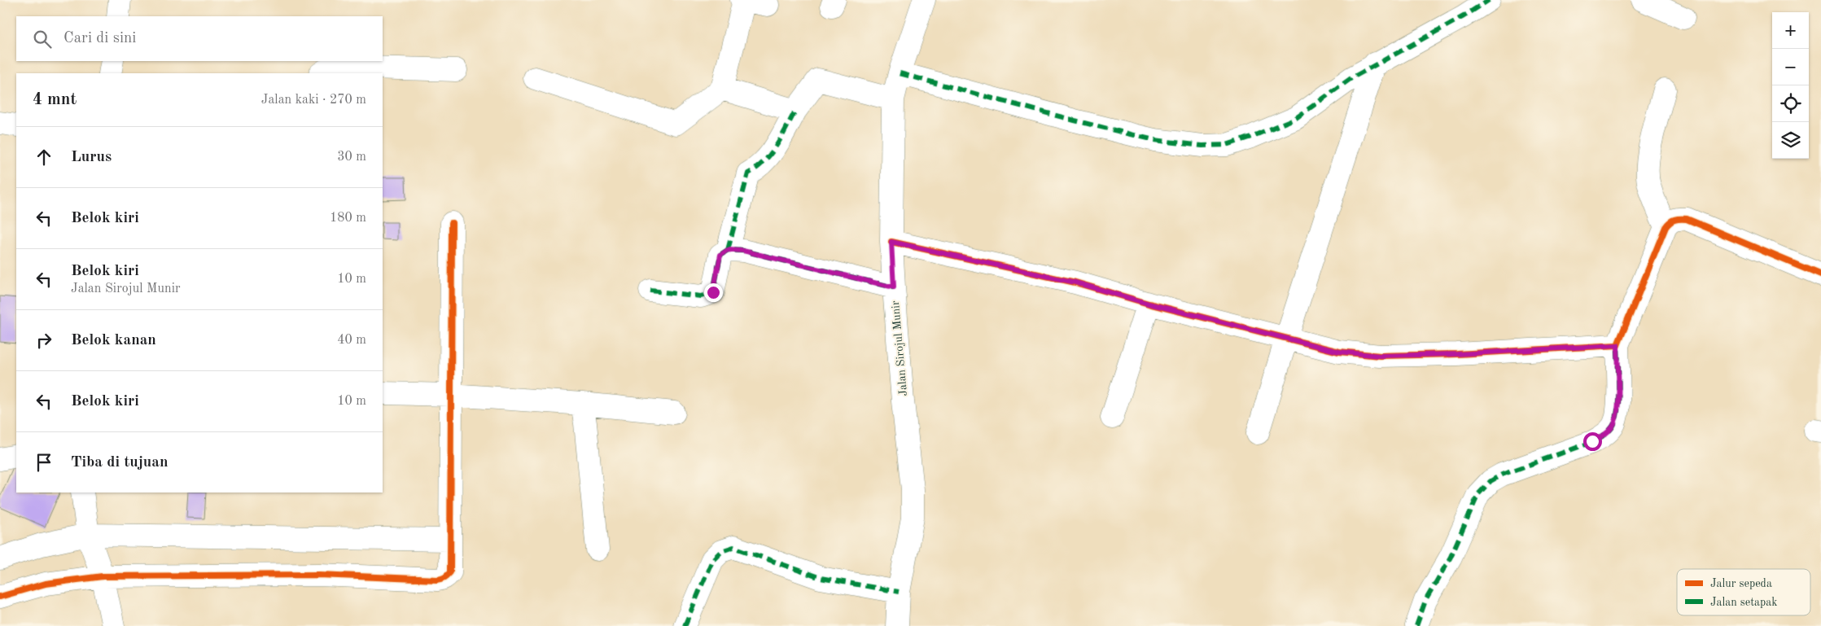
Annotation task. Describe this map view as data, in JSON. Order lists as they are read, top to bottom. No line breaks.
{"streets":{"street":["Jalan Sirojul Munir"]},"legend":["Jalur sepeda","Jalan setapak"],"page":{"map_buttons":["+","−"],"search":"Cari di sini","heading":["4 mnt","Jalan kaki · 270 m"],"list":[["Lurus","30 m"],["Belok kiri","180 m"],["Belok kiri","Jalan Sirojul Munir","10 m"],["Belok kanan","40 m"],["Belok kiri","10 m"],"Tiba di tujuan"]}}
